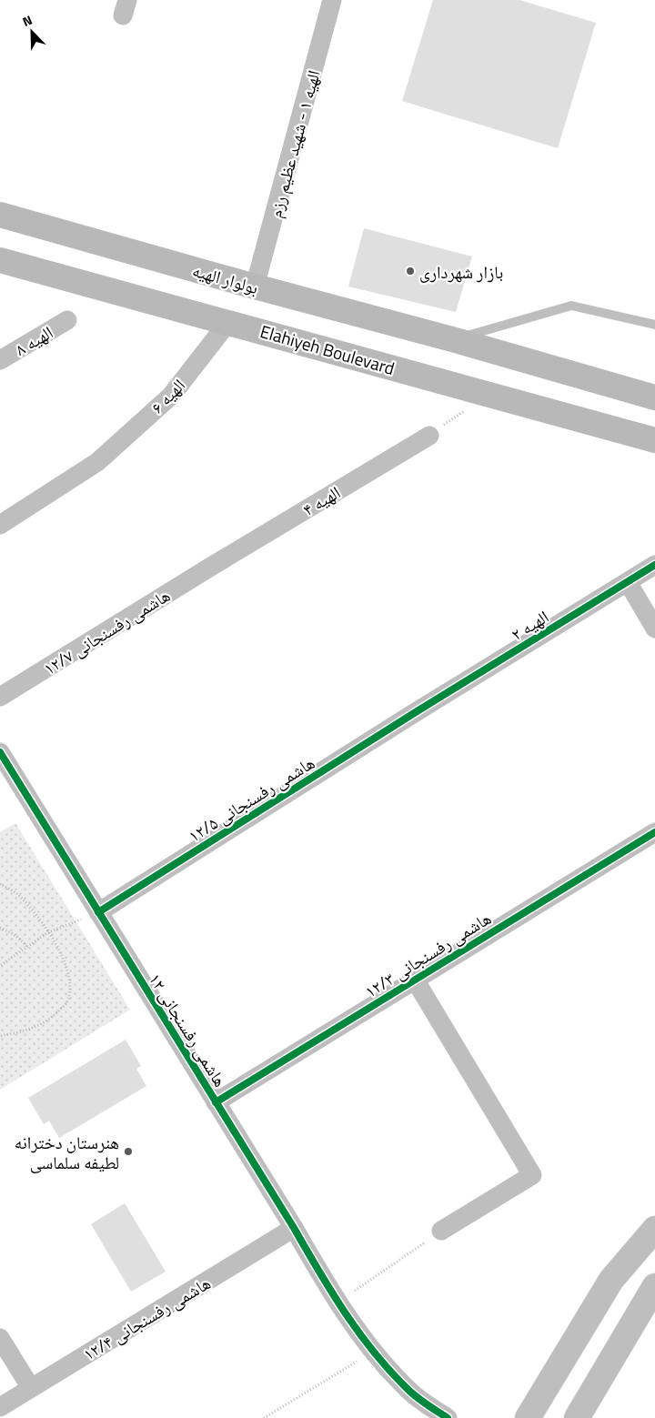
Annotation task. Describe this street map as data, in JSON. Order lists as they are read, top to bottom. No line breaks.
{"streets":{"main road":["بولوار الهیه","Elahiyeh Boulevard"],"street":["الهیه ۱ - شهید عظیم رزم","الهیه ۸","الهیه ۶","الهیه ۴","الهیه ۲","هاشمی رفسنجانی ۱۲/۷","هاشمی رفسنجانی ۱۲/۵","هاشمی رفسنجانی ۱۲/۳","هاشمی رفسنجانی ۱۲","هاشمی رفسنجانی ۱۲/۴"]},"crossings":[["الهیه ۱ - شهید عظیم رزم","بولوار الهیه"],["Elahiyeh Boulevard","الهیه ۶"],["الهیه ۴","هاشمی رفسنجانی ۱۲/۷"],["الهیه ۲","هاشمی رفسنجانی ۱۲/۵"],["هاشمی رفسنجانی ۱۲/۵","هاشمی رفسنجانی ۱۲"],["هاشمی رفسنجانی ۱۲/۳","هاشمی رفسنجانی ۱۲"],["هاشمی رفسنجانی ۱۲","هاشمی رفسنجانی ۱۲/۴"]],"places":["بازار شهرداری","هنرستان دخترانه لطیفه سلماسی"],"north":"top left"}
